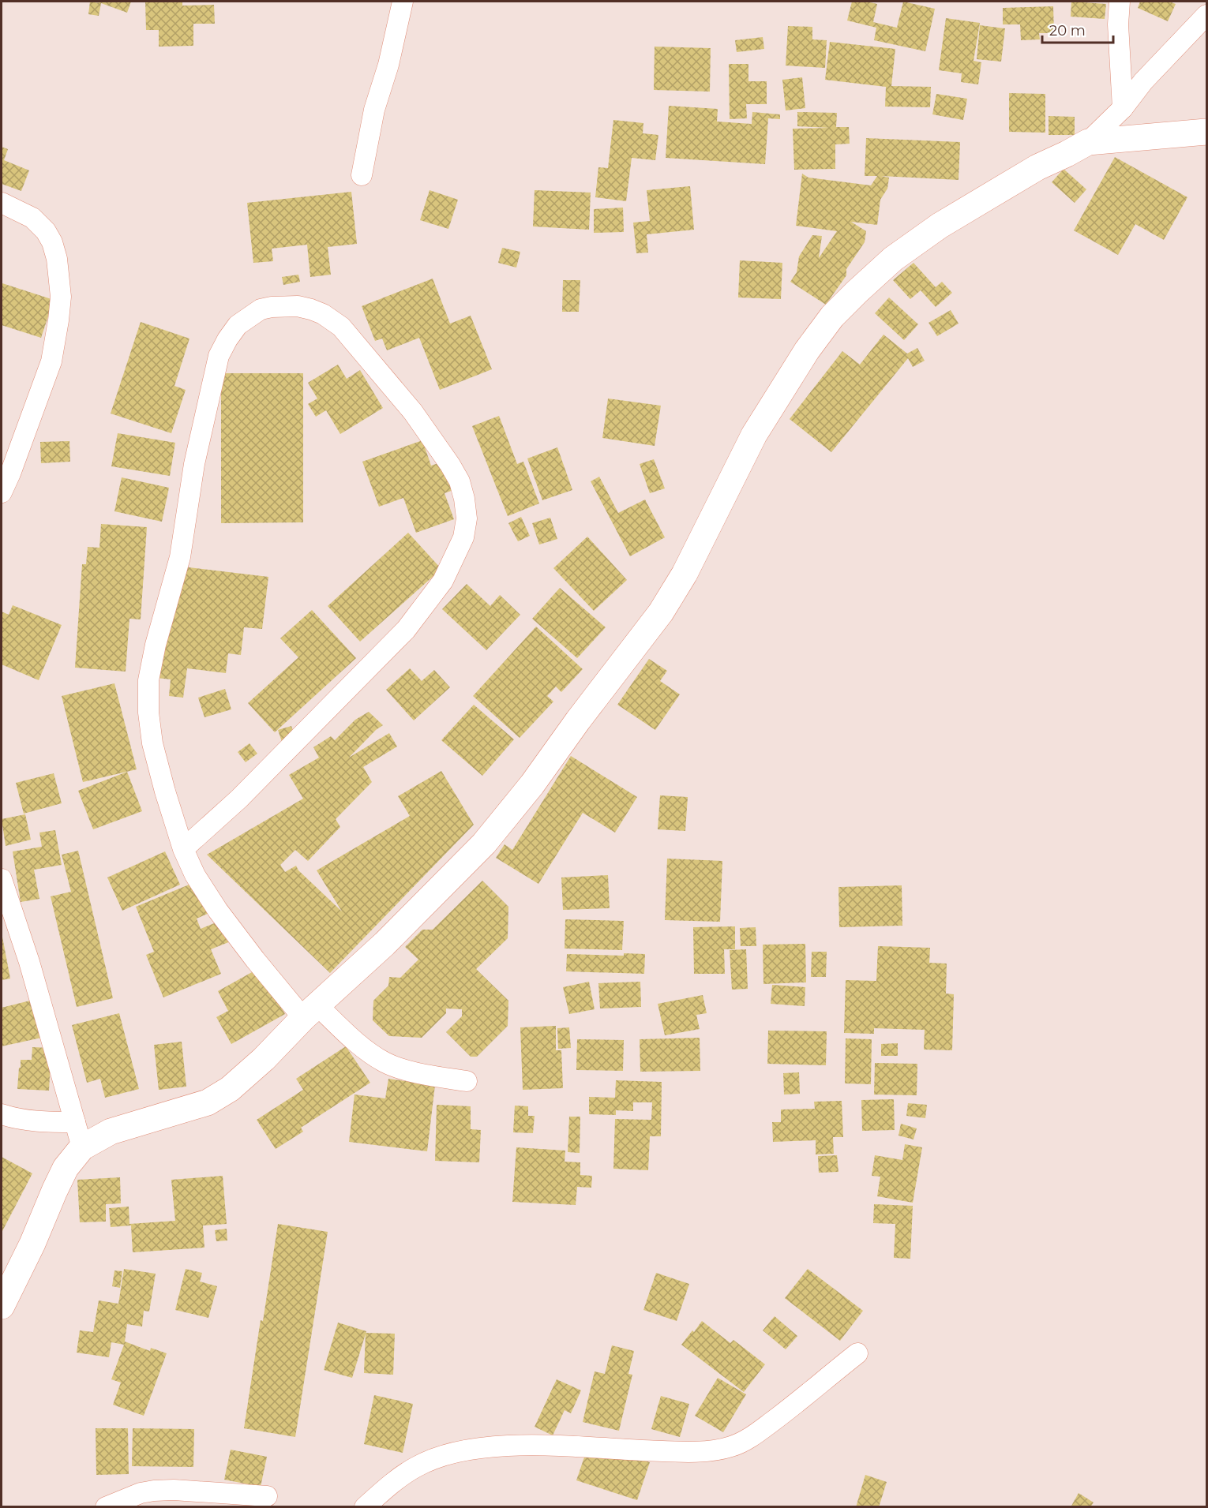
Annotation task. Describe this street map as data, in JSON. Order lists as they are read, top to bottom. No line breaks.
{"scale_bar":"20 m"}
